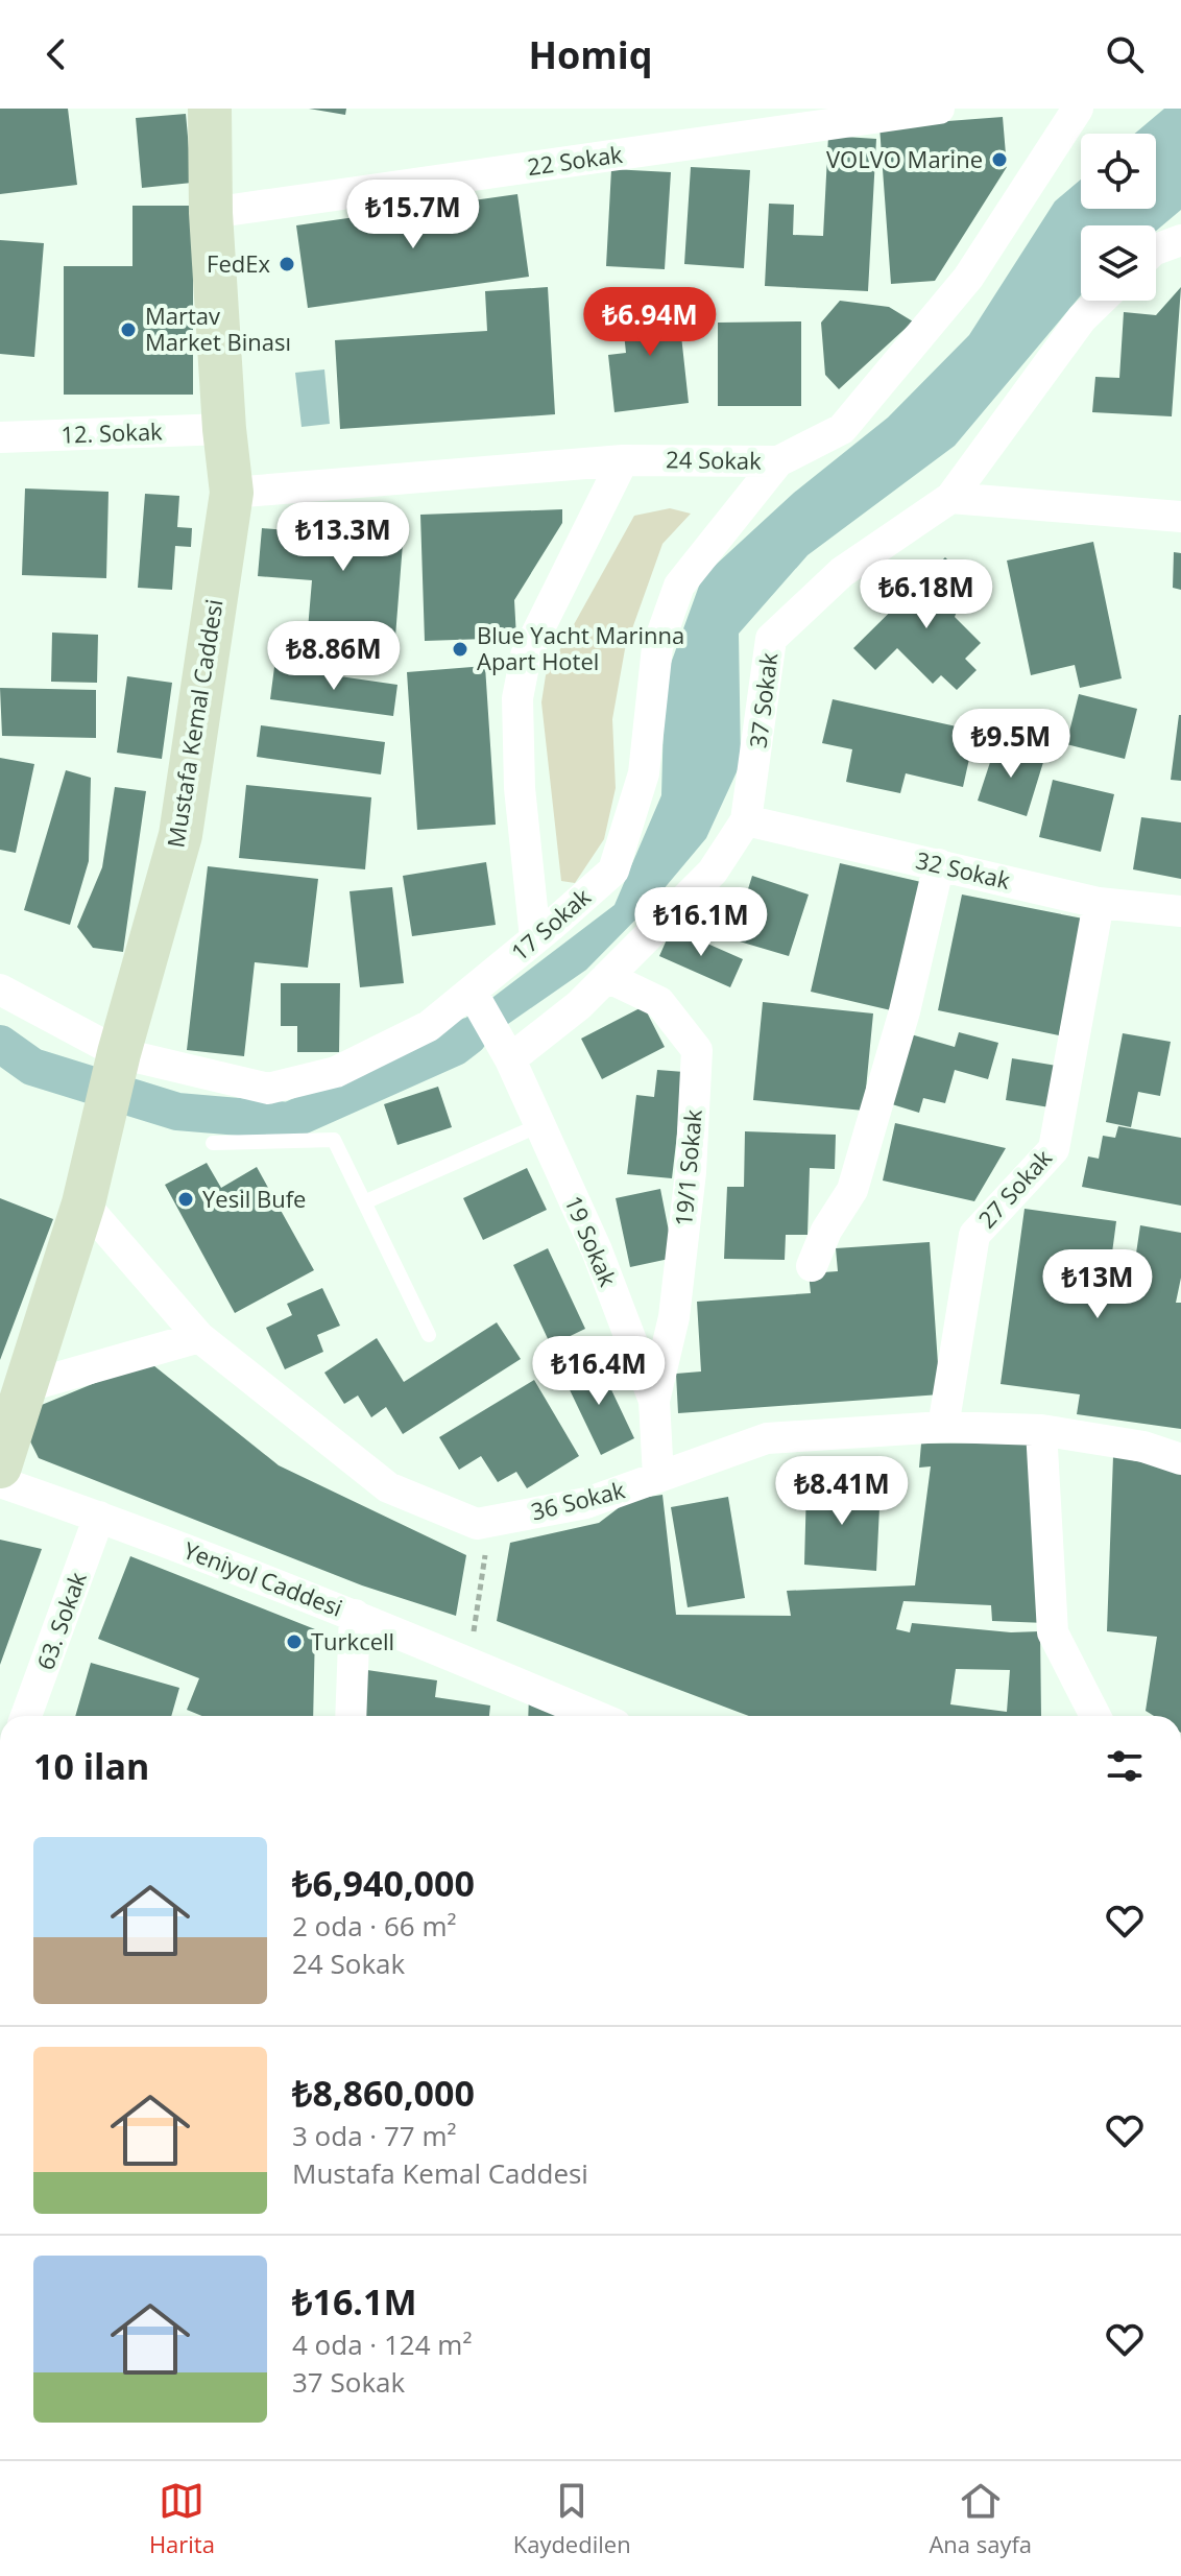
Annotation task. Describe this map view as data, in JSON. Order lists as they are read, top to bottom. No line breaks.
{"streets":{"street":["22 Sokak","12. Sokak","24 Sokak","37 Sokak","Mustafa Kemal Caddesi","32 Sokak","17 Sokak","19/1 Sokak","27 Sokak","19 Sokak","36 Sokak","Yeniyol Caddesi","63. Sokak"]},"crossings":[["22 Sokak","Mustafa Kemal Caddesi"],["12. Sokak","Mustafa Kemal Caddesi"],["24 Sokak","Mustafa Kemal Caddesi"],["24 Sokak","17 Sokak"],["37 Sokak","32 Sokak"],["37 Sokak","19/1 Sokak"],["37 Sokak","19 Sokak"],["Mustafa Kemal Caddesi","17 Sokak"],["Mustafa Kemal Caddesi","36 Sokak"],["32 Sokak","27 Sokak"],["17 Sokak","19 Sokak"],["19/1 Sokak","19 Sokak"],["27 Sokak","36 Sokak"],["19 Sokak","36 Sokak"],["Yeniyol Caddesi","63. Sokak"]],"places":["VOLVO Marine","FedEx","Martav Market Binası","Blue Yacht Marinna Apart Hotel","Yesil Bufe","Turkcell"],"page":{"header":"Homiq","price":["₺15.7M","₺6.94M","₺13.3M","₺6.18M","₺8.86M","₺9.5M","₺16.1M","₺13M","₺16.4M","₺8.41M"],"heading":"10 ilan","list":[{"name":"₺6,940,000","note":"2 oda · 66 m² · 24 Sokak"},{"name":"₺8,860,000","note":"3 oda · 77 m² · Mustafa Kemal Caddesi"},{"name":"₺16.1M","note":"4 oda · 124 m² · 37 Sokak"}],"tabs":["Harita","Kaydedilen","Ana sayfa"]}}
